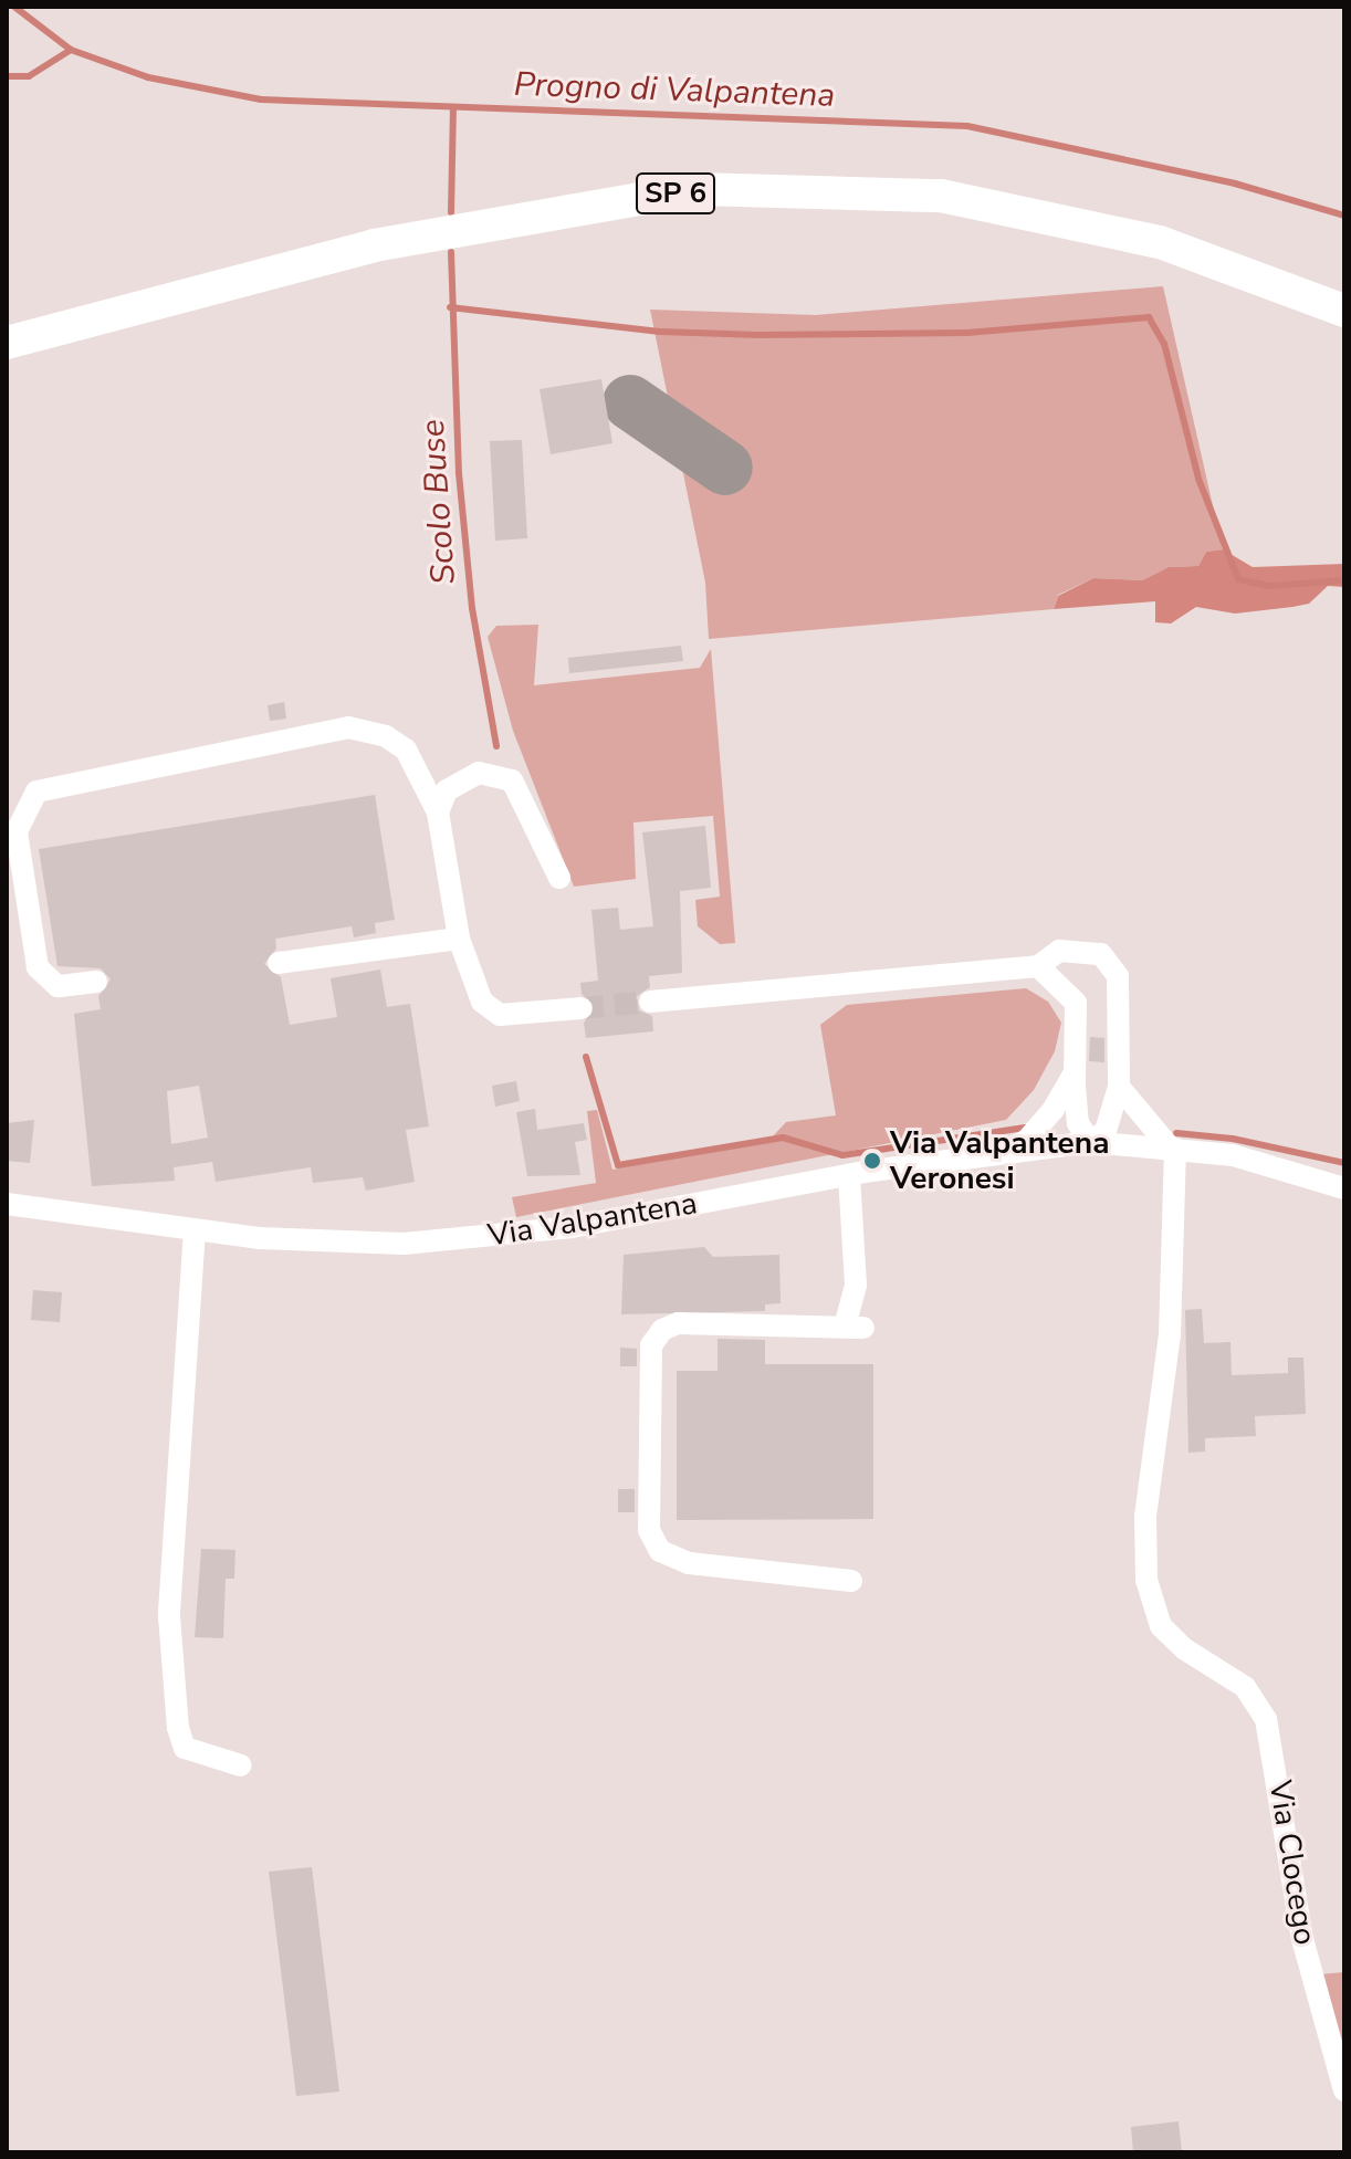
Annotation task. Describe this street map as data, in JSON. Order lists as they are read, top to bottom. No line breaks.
{"streets":{"highway":["SP 6"],"street":["Via Valpantena","Via Clocego"]},"crossings":[["Via Valpantena","Via Clocego"]],"water":["Progno di Valpantena","Scolo Buse"],"places":["Via Valpantena Veronesi"]}
